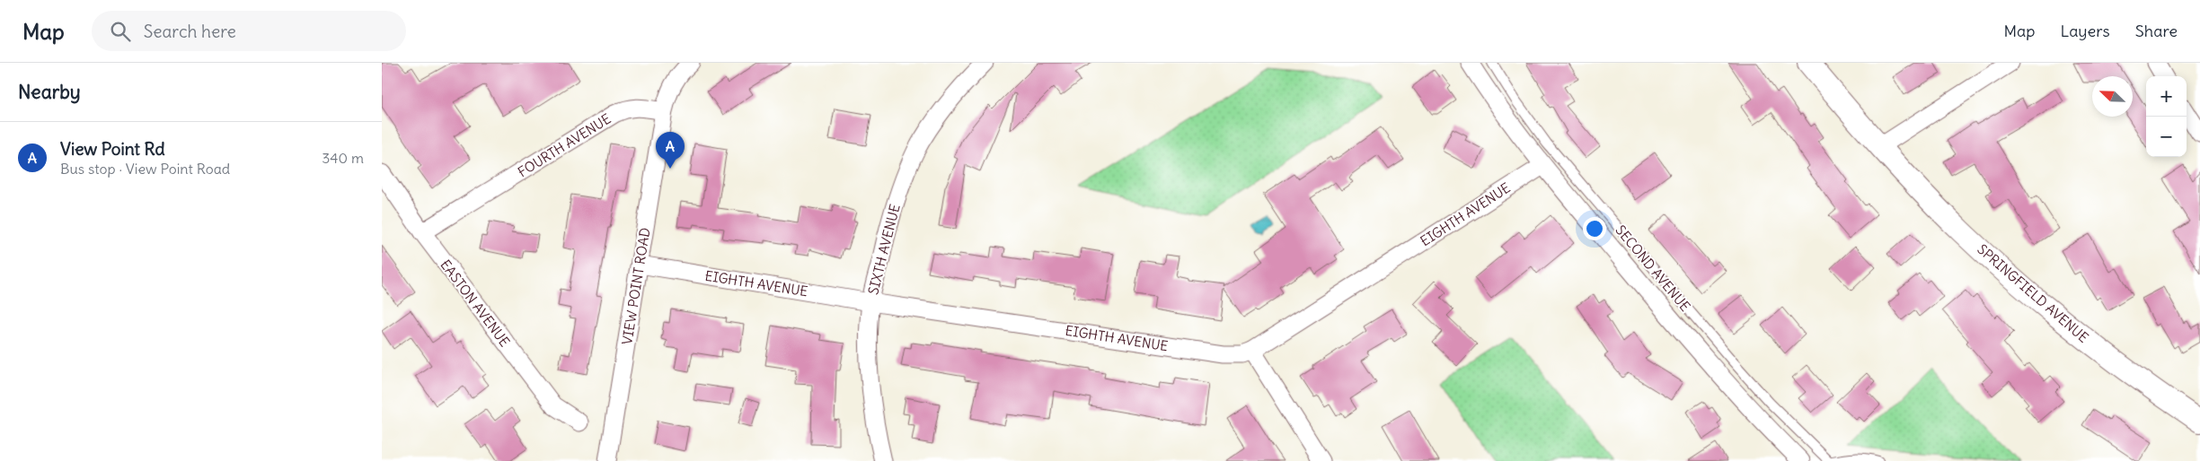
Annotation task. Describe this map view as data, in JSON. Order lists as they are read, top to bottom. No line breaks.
{"streets":{"street":["FOURTH AVENUE","EIGHTH AVENUE","SIXTH AVENUE","SECOND AVENUE","VIEW POINT ROAD","SPRINGFIELD AVENUE","EASTON AVENUE"]},"crossings":[["FOURTH AVENUE","VIEW POINT ROAD"],["FOURTH AVENUE","EASTON AVENUE"],["EIGHTH AVENUE","SIXTH AVENUE"],["EIGHTH AVENUE","SECOND AVENUE"],["EIGHTH AVENUE","VIEW POINT ROAD"]],"north":"top left","page":{"header":"Map","search":"Search here","nav":["Map","Layers","Share"],"heading":"Nearby","map_buttons":["+","−"],"list":[{"mark":"A","name":"View Point Rd","note":"Bus stop · View Point Road","value":"340 m"}],"pins":"A"}}
